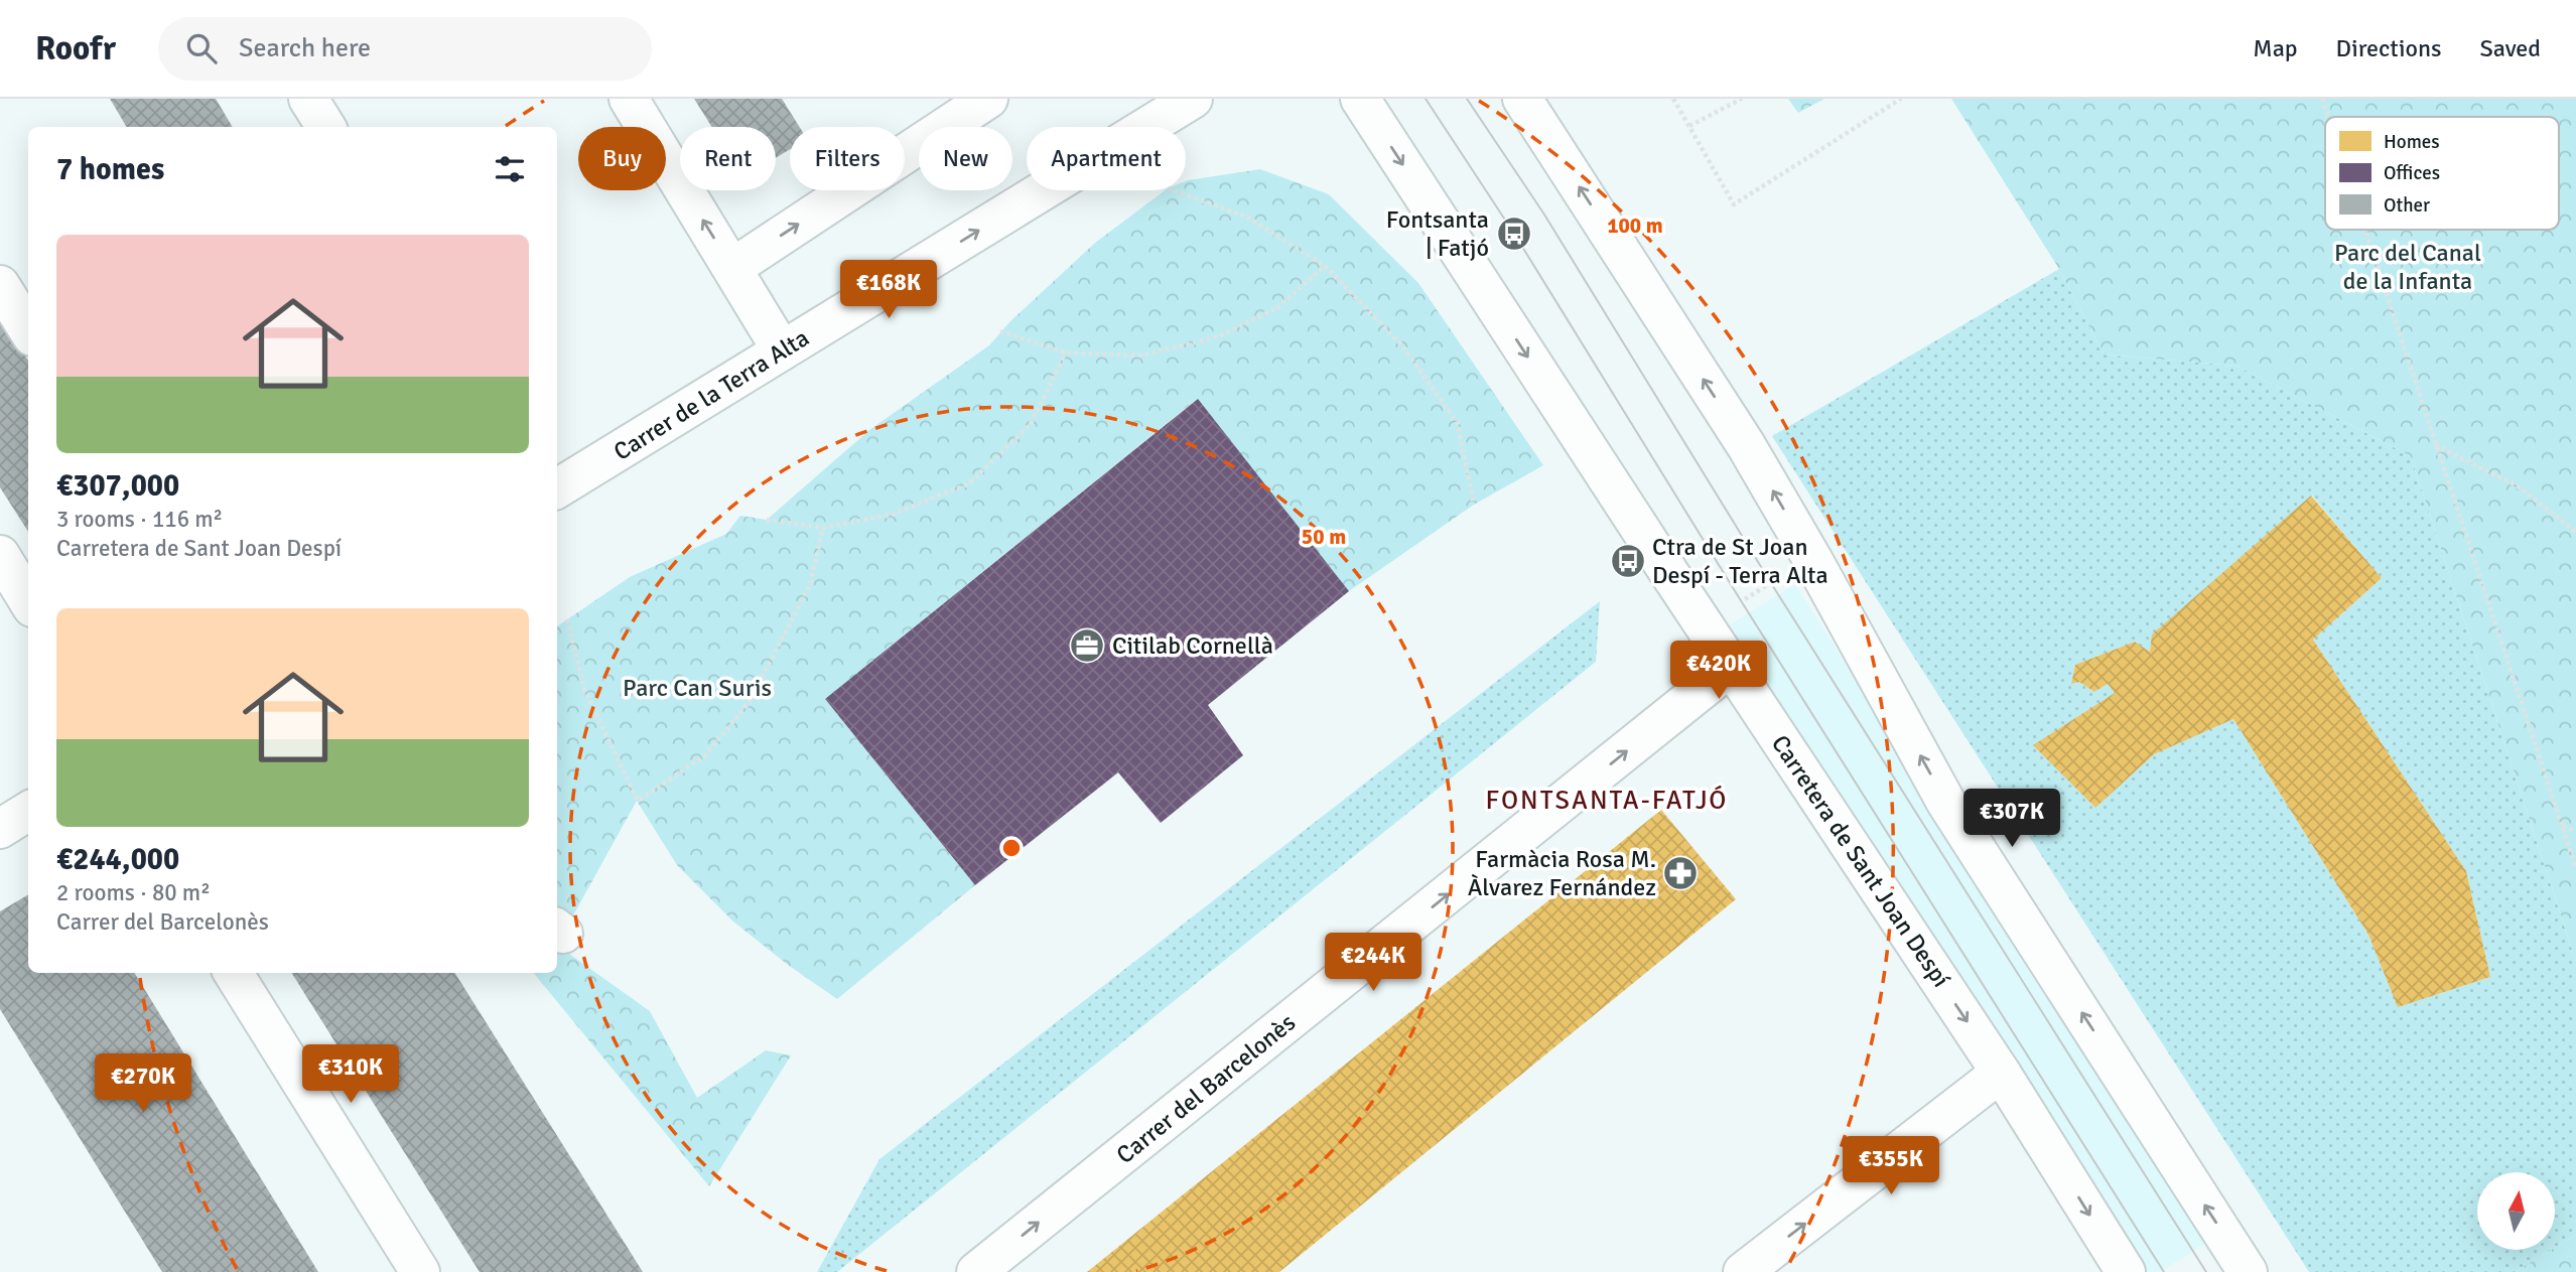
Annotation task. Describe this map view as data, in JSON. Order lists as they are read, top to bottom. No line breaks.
{"streets":{"street":["Carrer de la Terra Alta","Carretera de Sant Joan Despí","Carrer del Barcelonès"]},"crossings":[["Carretera de Sant Joan Despí","Carrer del Barcelonès"]],"one_way":["Carrer del Barcelonès"],"districts":["FONTSANTA-FATJÓ"],"parks":["Parc del Canal de la Infanta","Parc Can Suris"],"places":{"bus stop":["Fontsanta | Fatjó","Ctra de St Joan Despí - Terra Alta"],"office":["Citilab Cornellà"],"pharmacy":["Farmàcia Rosa M. Àlvarez Fernández"]},"legend":["Homes","Offices","Other"],"north":"top","page":{"header":"Roofr","search":"Search here","nav":["Map","Directions","Saved"],"chip":["Buy","Rent","Filters","New","Apartment"],"heading":"7 homes","list":[{"name":"€307,000","note":"3 rooms · 116 m² · Carretera de Sant Joan Despí"},{"name":"€244,000","note":"2 rooms · 80 m² · Carrer del Barcelonès"}],"price":["€168K","€420K","€307K","€244K","€310K","€270K","€355K"]},"rings":["100 m","50 m"]}
